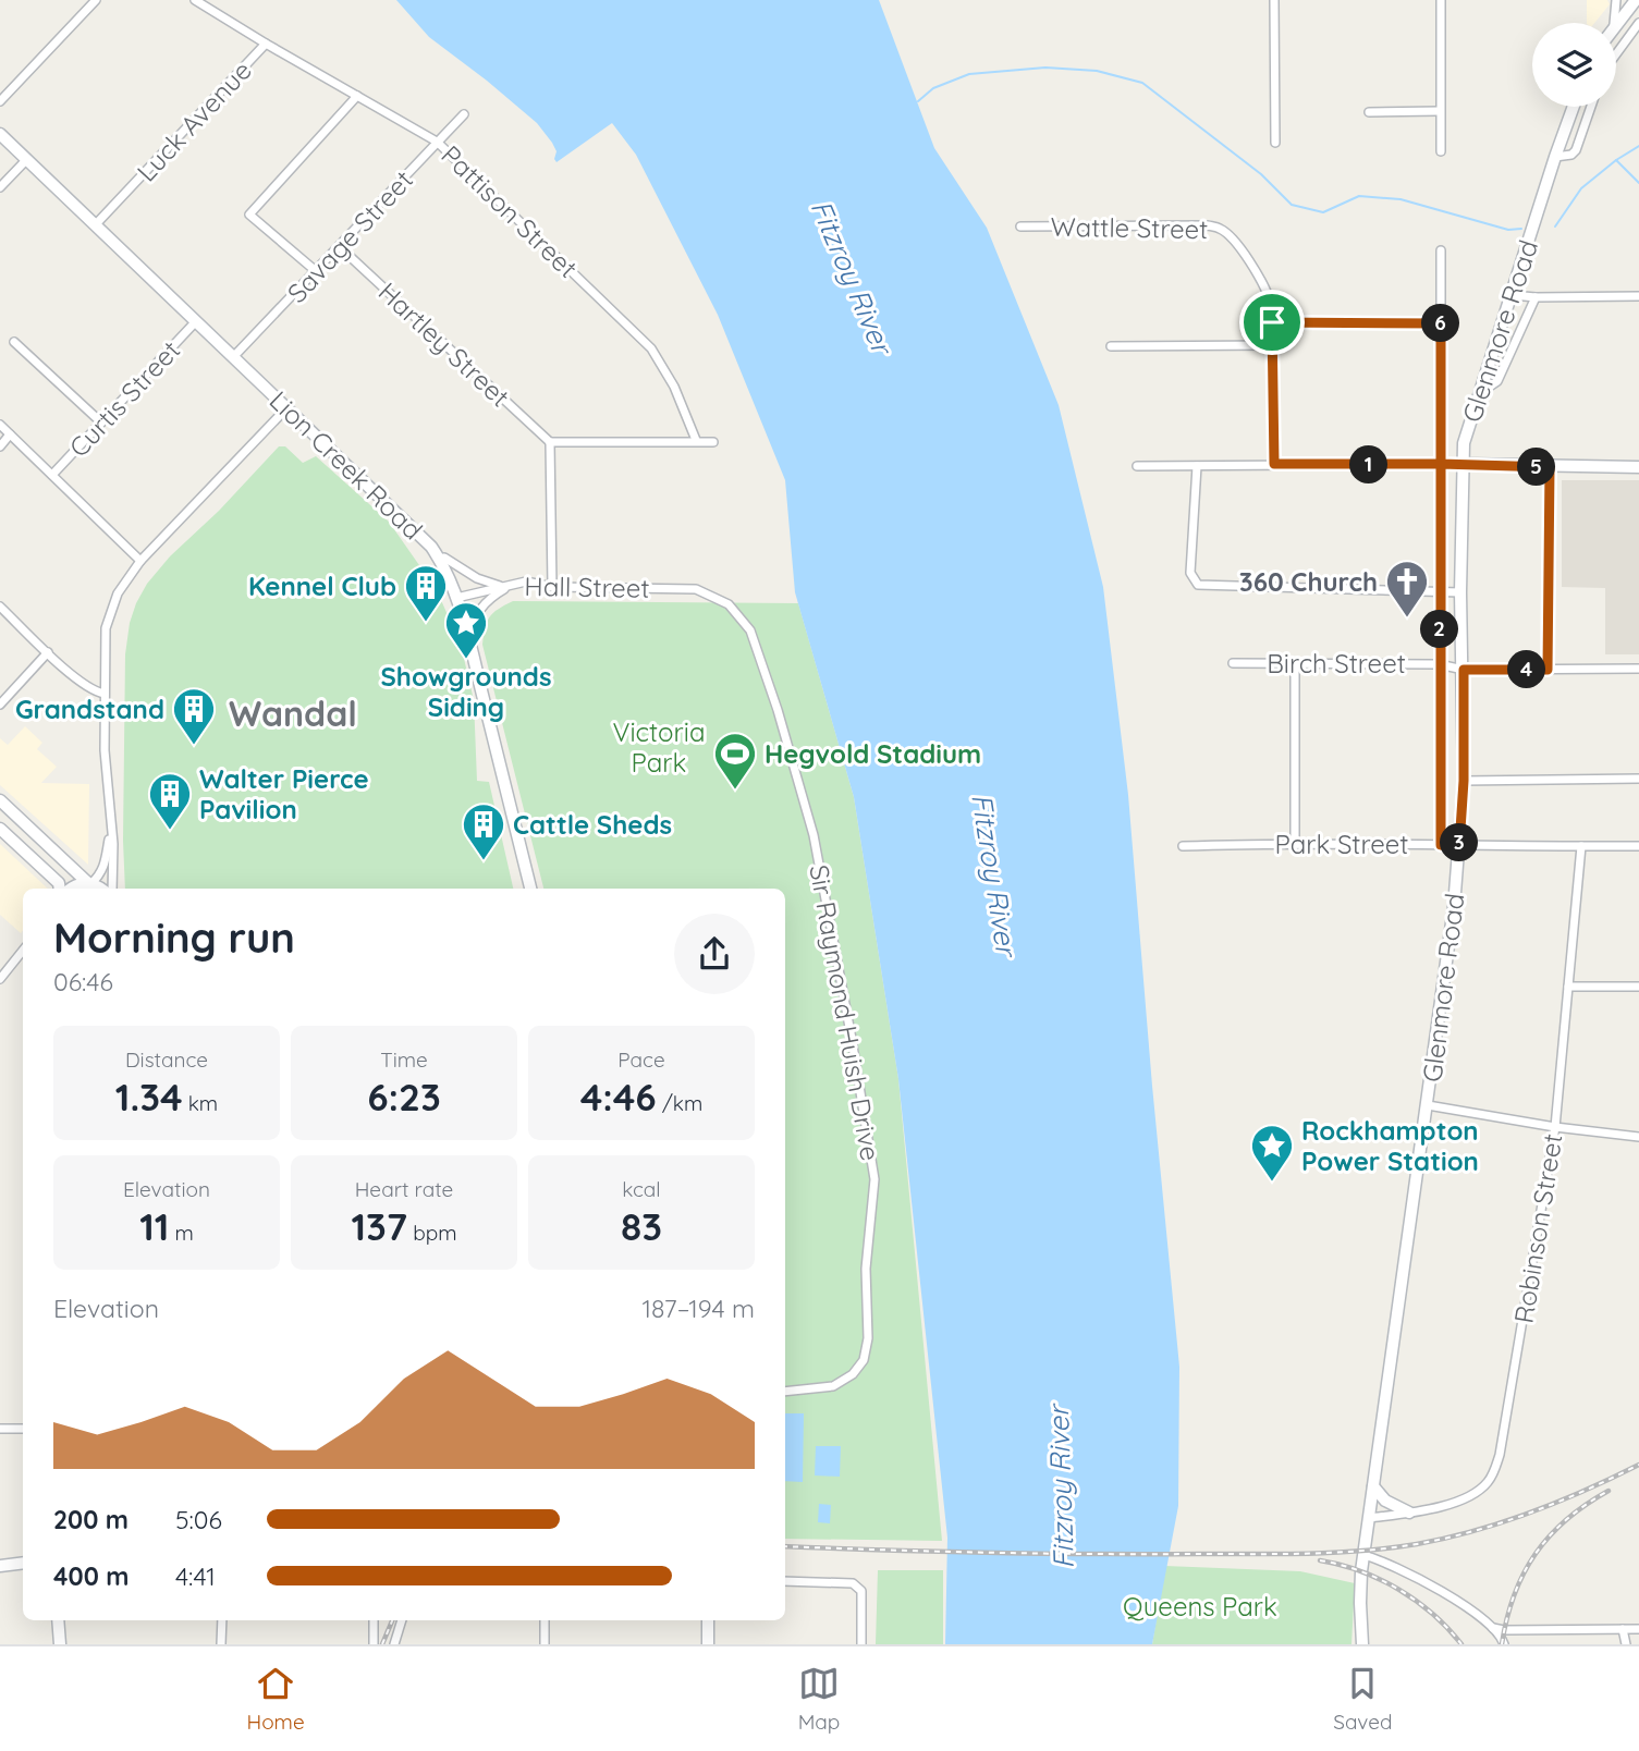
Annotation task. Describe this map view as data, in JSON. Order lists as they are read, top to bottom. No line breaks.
{"streets":{"street":["Luck Avenue","Pattison Street","Wattle Street","Savage Street","Glenmore Road","Hartley Street","Curtis Street","Lion Creek Road","Hall Street","Birch Street","Park Street","Sir Raymond Huish Drive","Robinson Street"]},"crossings":[["Luck Avenue","Pattison Street"],["Luck Avenue","Lion Creek Road"],["Pattison Street","Savage Street"],["Savage Street","Hartley Street"],["Savage Street","Lion Creek Road"],["Glenmore Road","Birch Street"],["Glenmore Road","Park Street"],["Glenmore Road","Robinson Street"],["Curtis Street","Lion Creek Road"],["Lion Creek Road","Hall Street"],["Hall Street","Sir Raymond Huish Drive"],["Park Street","Robinson Street"]],"districts":["Wandal"],"water":["Fitzroy River"],"parks":["Victoria Park","Queens Park"],"places":{"church":["360 Church"],"building":["Kennel Club","Grandstand","Walter Pierce Pavilion","Cattle Sheds"],"place":["Showgrounds Siding","Rockhampton Power Station"],"sports":["Hegvold Stadium"]},"page":{"pins":["6","1","5","2","4","3"],"heading":["Morning run","06:46"],"stats":[["Distance","1.34 km"],["Time","6:23"],["Pace","4:46 /km"],["Elevation","11 m"],["Heart rate","137 bpm"],["kcal","83"]],"chart":["Elevation","187–194 m"],"list":[{"name":"200 m","note":"5:06"},{"name":"400 m","note":"4:41"}],"tabs":["Home","Map","Saved"]}}
